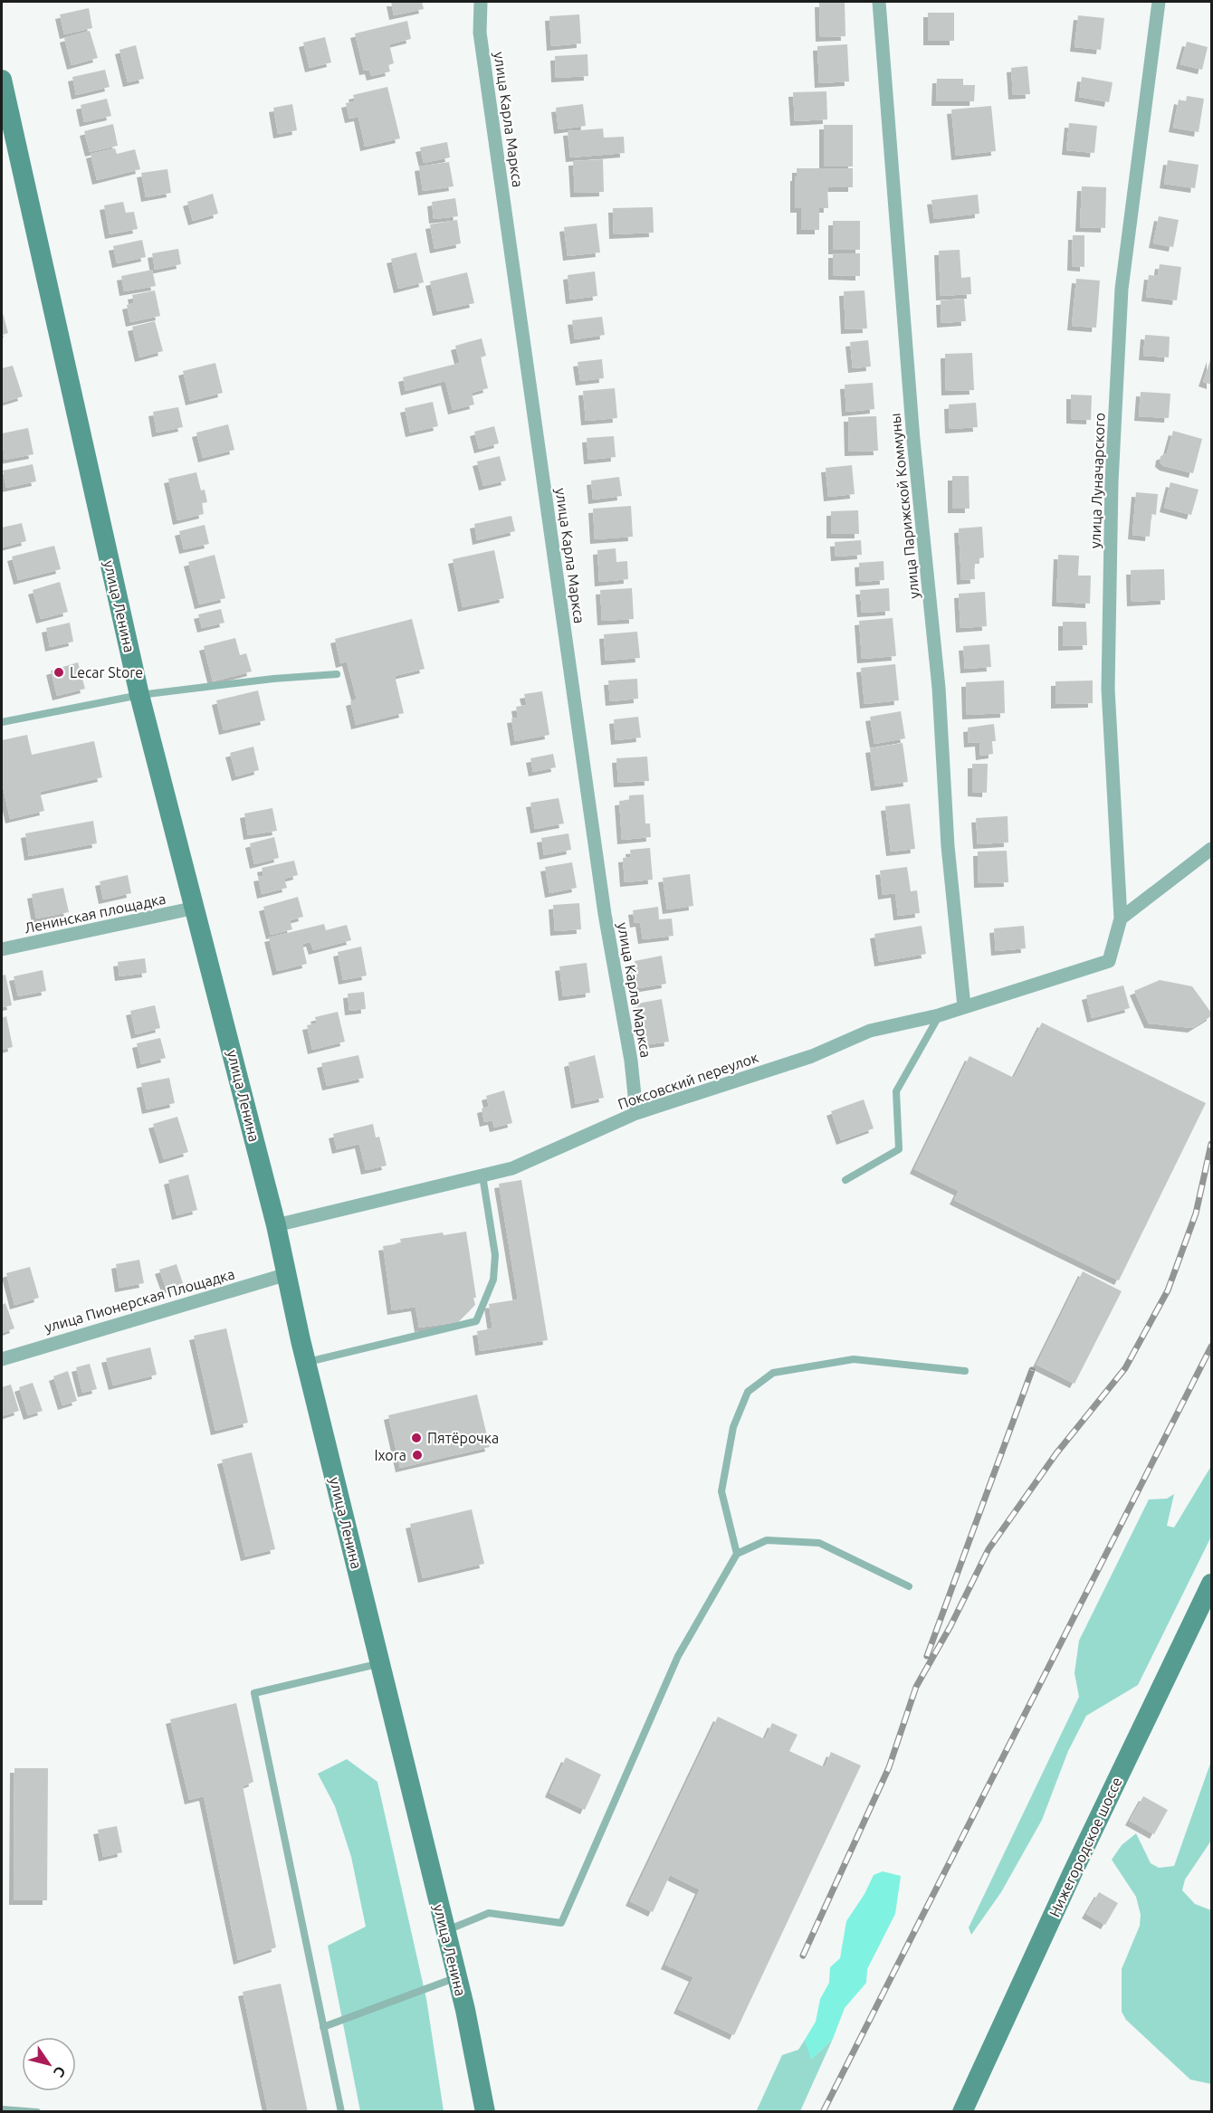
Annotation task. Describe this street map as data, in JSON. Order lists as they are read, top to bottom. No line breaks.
{"streets":{"main road":["улица Ленина","Нижегородское шоссе"],"street":["улица Карла Маркса","улица Луначарского","улица Парижской Коммуны","Ленинская площадка","Поксовский переулок","улица Пионерская Площадка"]},"crossings":[["улица Карла Маркса","Поксовский переулок"],["улица Луначарского","Поксовский переулок"],["улица Парижской Коммуны","Поксовский переулок"],["улица Ленина","Ленинская площадка"],["улица Ленина","Поксовский переулок"],["улица Ленина","улица Пионерская Площадка"]],"places":["Lecar Store","Пятёрочка","Ixora"],"north":"bottom right"}
